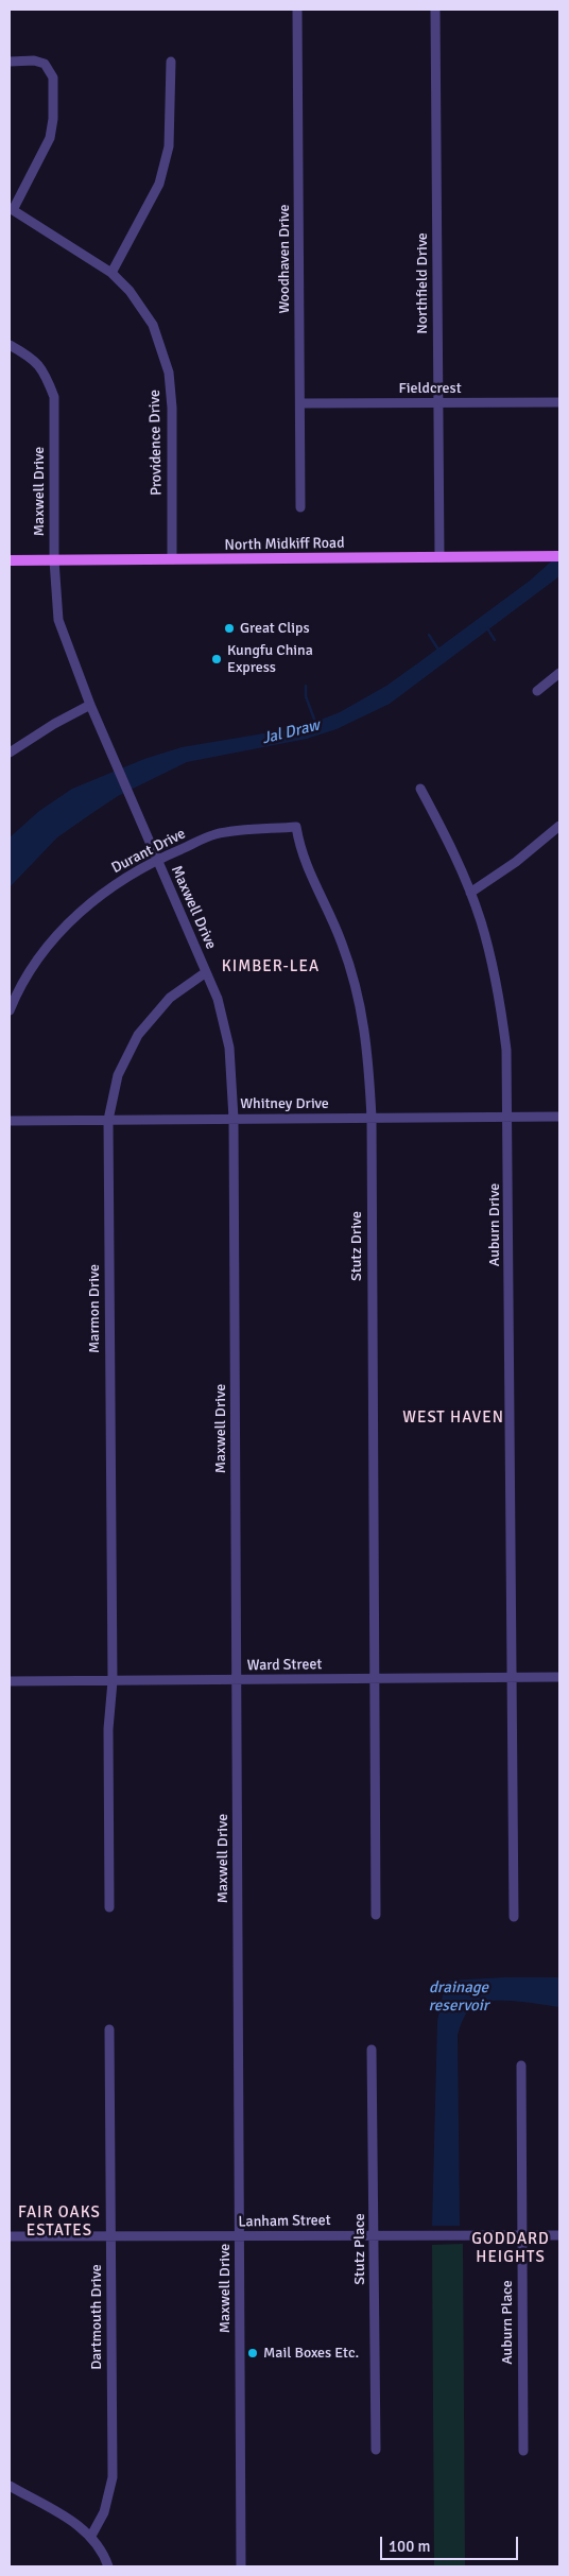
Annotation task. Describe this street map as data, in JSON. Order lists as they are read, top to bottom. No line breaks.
{"streets":{"main road":["North Midkiff Road"],"street":["Woodhaven Drive","Northfield Drive","Fieldcrest","Providence Drive","Maxwell Drive","Durant Drive","Whitney Drive","Auburn Drive","Stutz Drive","Marmon Drive","Ward Street","Lanham Street","Stutz Place","Dartmouth Drive","Auburn Place"]},"crossings":[["Woodhaven Drive","Fieldcrest"],["Northfield Drive","Fieldcrest"],["Northfield Drive","North Midkiff Road"],["Providence Drive","North Midkiff Road"],["Maxwell Drive","North Midkiff Road"],["Maxwell Drive","Durant Drive"],["Maxwell Drive","Whitney Drive"],["Maxwell Drive","Marmon Drive"],["Maxwell Drive","Ward Street"],["Maxwell Drive","Lanham Street"],["Durant Drive","Stutz Drive"],["Whitney Drive","Auburn Drive"],["Whitney Drive","Stutz Drive"],["Whitney Drive","Marmon Drive"],["Auburn Drive","Ward Street"],["Stutz Drive","Ward Street"],["Marmon Drive","Ward Street"],["Lanham Street","Stutz Place"],["Lanham Street","Dartmouth Drive"],["Lanham Street","Auburn Place"]],"districts":["KIMBER-LEA","WEST HAVEN","FAIR OAKS ESTATES","GODDARD HEIGHTS"],"water":["Jal Draw","drainage reservoir"],"places":["Great Clips","Kungfu China Express","Mail Boxes Etc."],"scale_bar":"100 m"}
